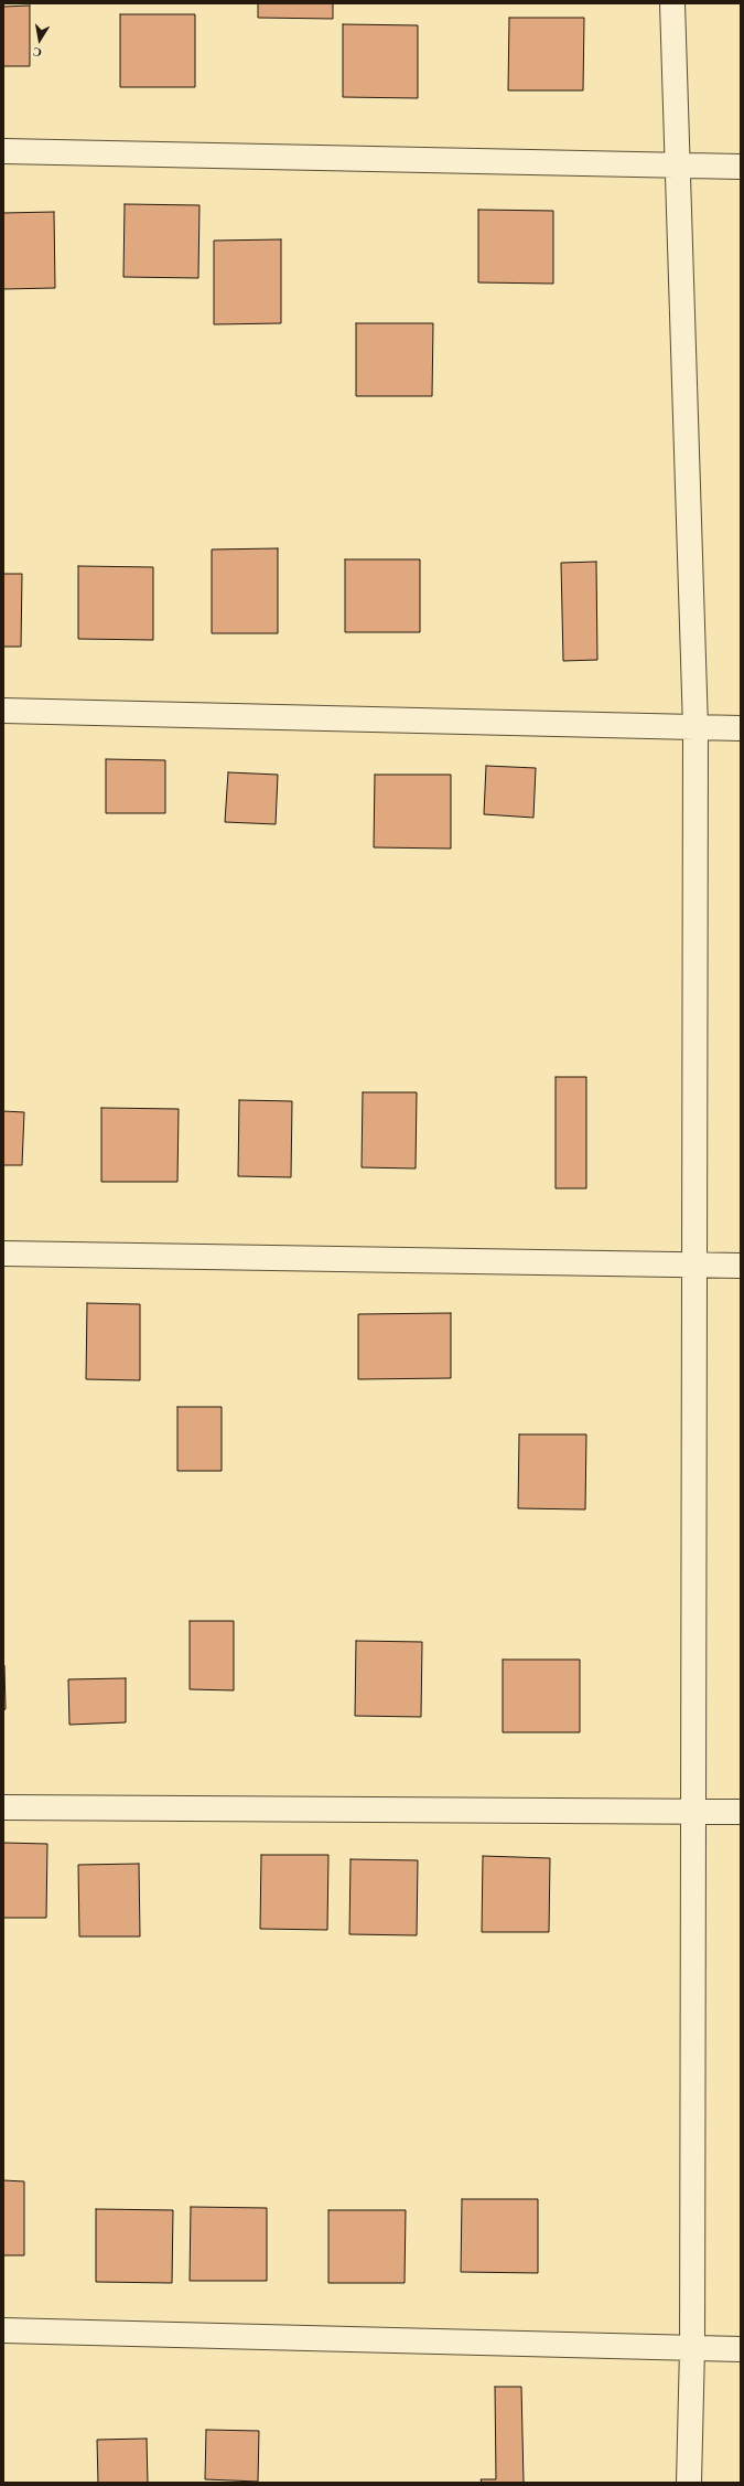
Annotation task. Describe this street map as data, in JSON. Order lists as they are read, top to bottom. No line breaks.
{"north":"bottom"}
